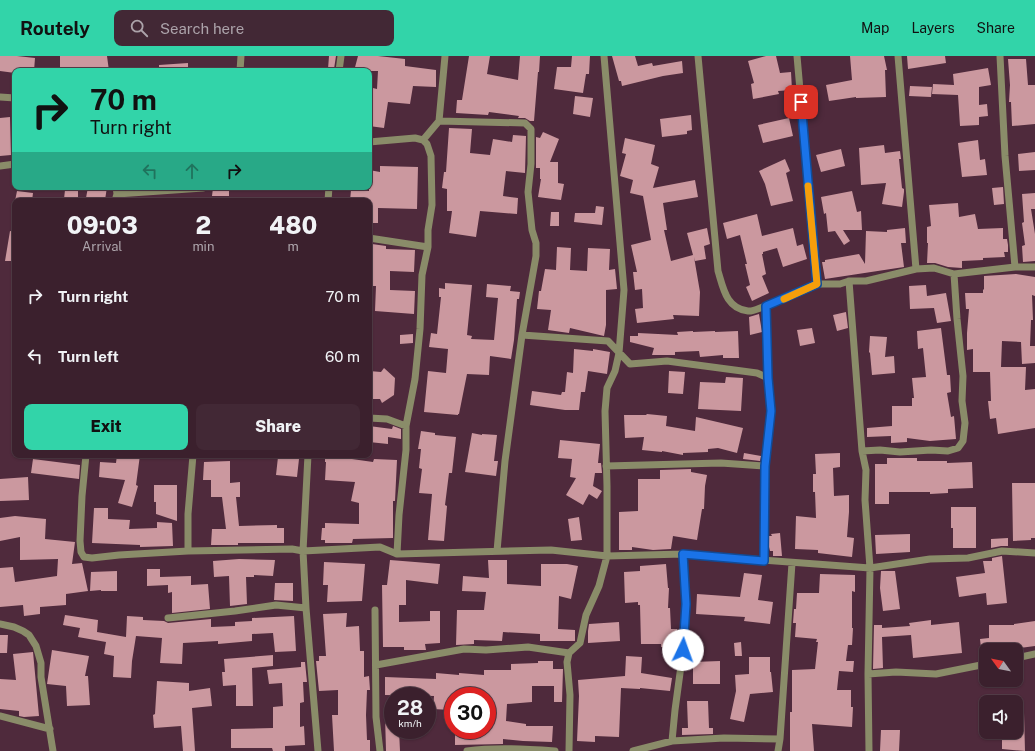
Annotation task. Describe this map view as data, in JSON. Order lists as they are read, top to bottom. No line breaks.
{"north":"top left","page":{"header":"Routely","search":"Search here","nav":["Map","Layers","Share"],"turn":["70 m","Turn right"],"eta":["09:03","Arrival","2","min","480","m"],"list":[{"name":"Turn right","value":"70 m"},{"name":"Turn left","value":"60 m"}],"buttons":["Exit","Share"],"speed":"28 km/h","limit":"30"}}
